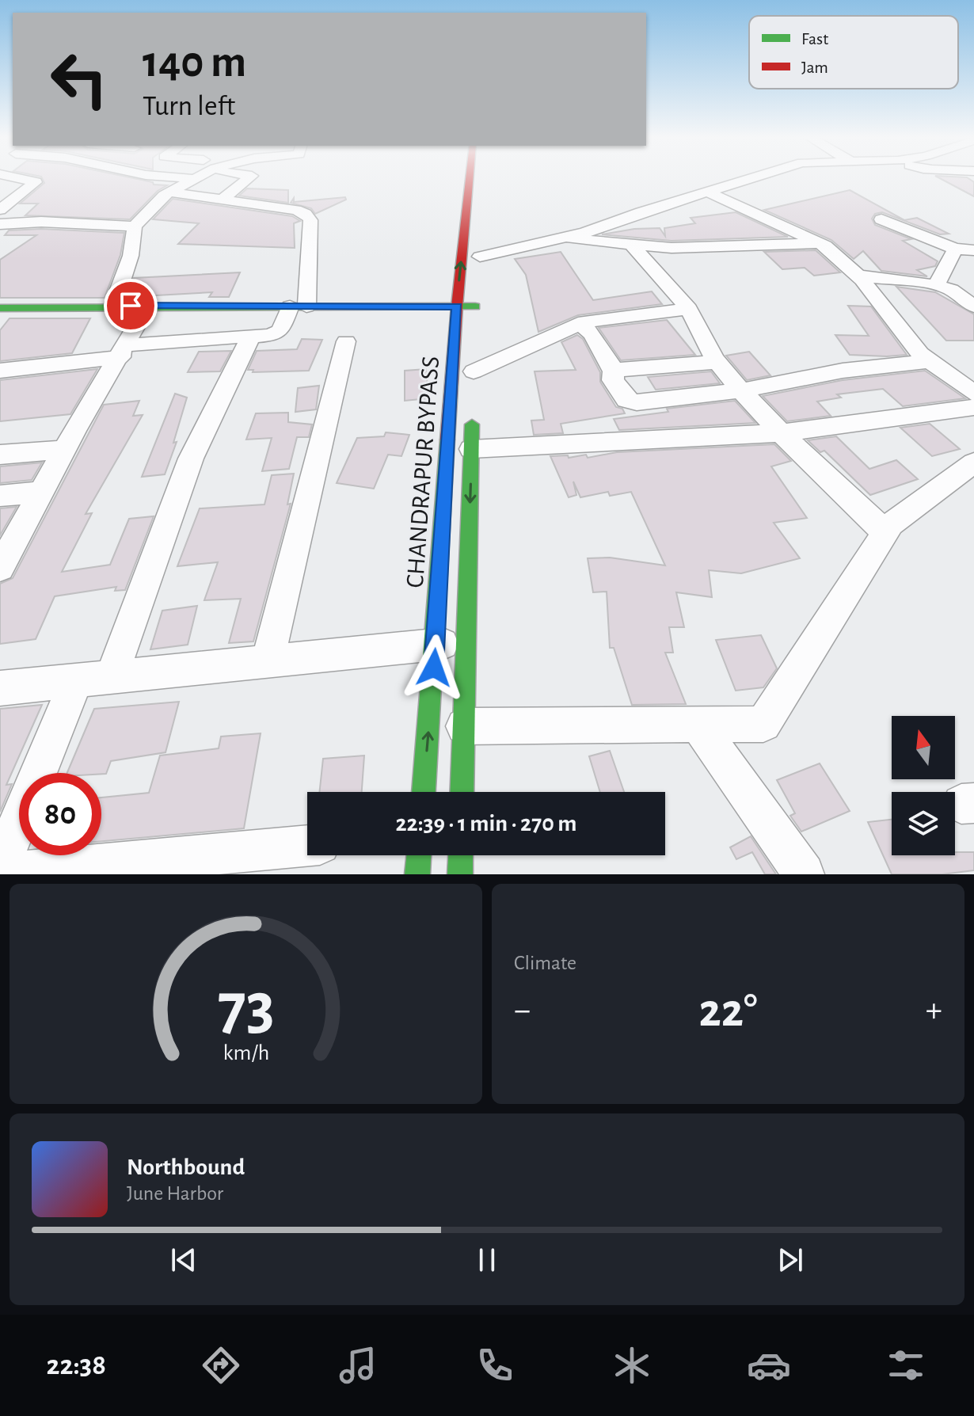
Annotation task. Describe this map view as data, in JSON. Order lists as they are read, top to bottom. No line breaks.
{"streets":{"main road":["CHANDRAPUR BYPASS"]},"legend":["Fast","Jam"],"north":"top","page":{"turn":["140 m","Turn left"],"limit":"80","trip":"22:39 · 1 min · 270 m","tile":"Climate","heat":["−","22°","+"],"song":["Northbound","June Harbor"],"tabs":"22:38","gauge":["73","km/h"]}}
